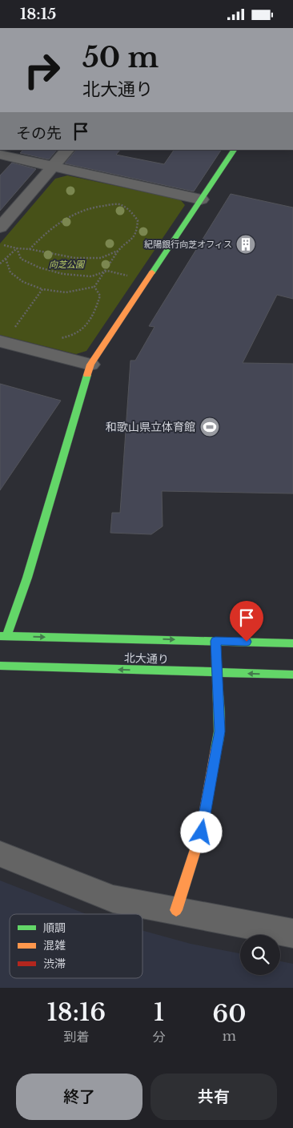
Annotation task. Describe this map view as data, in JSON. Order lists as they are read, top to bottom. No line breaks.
{"streets":{"street":["北大通り"]},"parks":["向芝公園"],"places":{"building":["紀陽銀行向芝オフィス"],"sports":["和歌山県立体育館"]},"legend":["順調","混雑","渋滞"],"page":{"status":"18:15","turn":["50 m","北大通り"],"then":"その先","eta":["18:16","到着","1","分","60","m"],"buttons":["終了","共有"]}}
